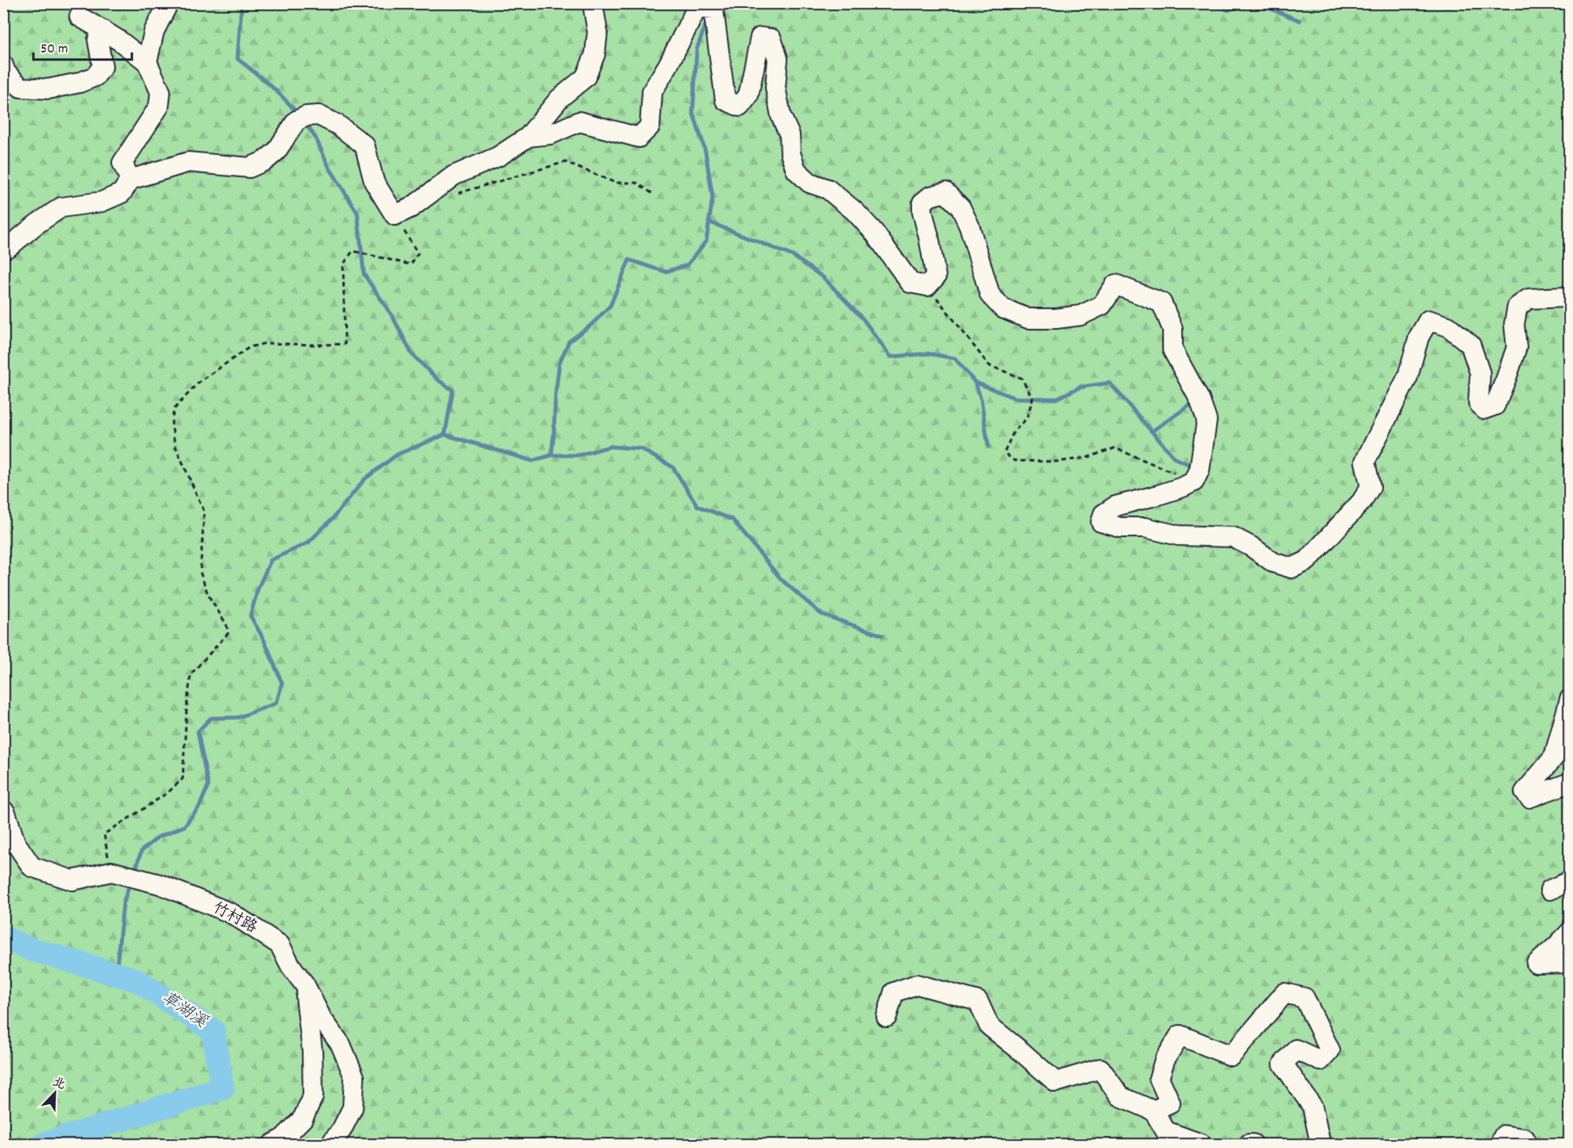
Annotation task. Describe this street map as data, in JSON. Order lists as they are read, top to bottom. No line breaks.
{"streets":{"street":["竹村路"]},"water":["草湖溪"],"scale_bar":"50 m","north":"top right"}
